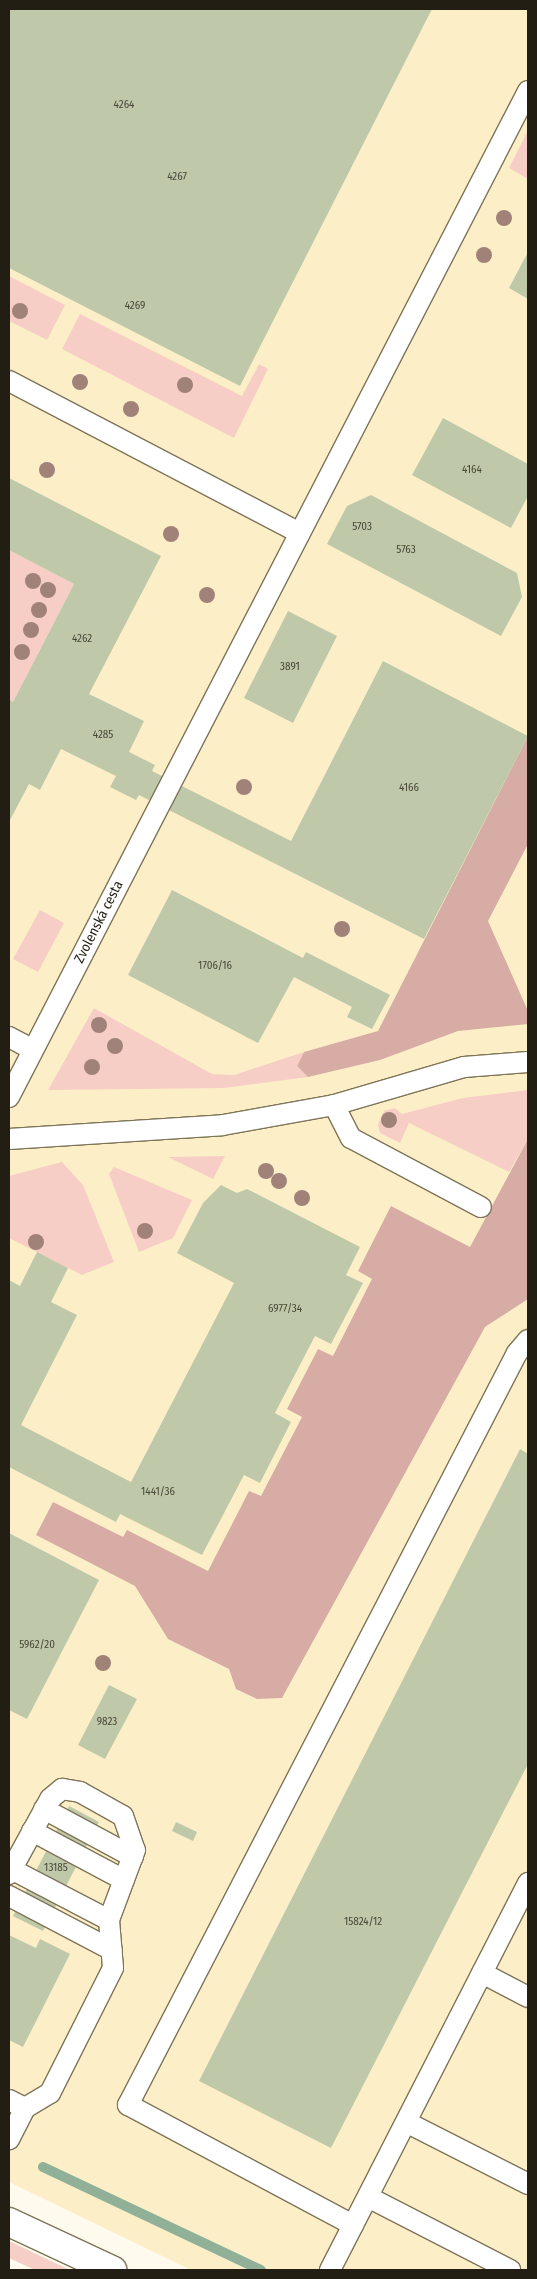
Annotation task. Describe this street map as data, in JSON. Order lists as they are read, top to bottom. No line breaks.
{"streets":{"lane":["Zvolenská cesta"]},"house_numbers":["4264","4267","4269","4164","5703","5763","4262","3891","4285","4166","1706/16","6977/34","1441/36","5962/20","9823","13185","15824/12"]}
